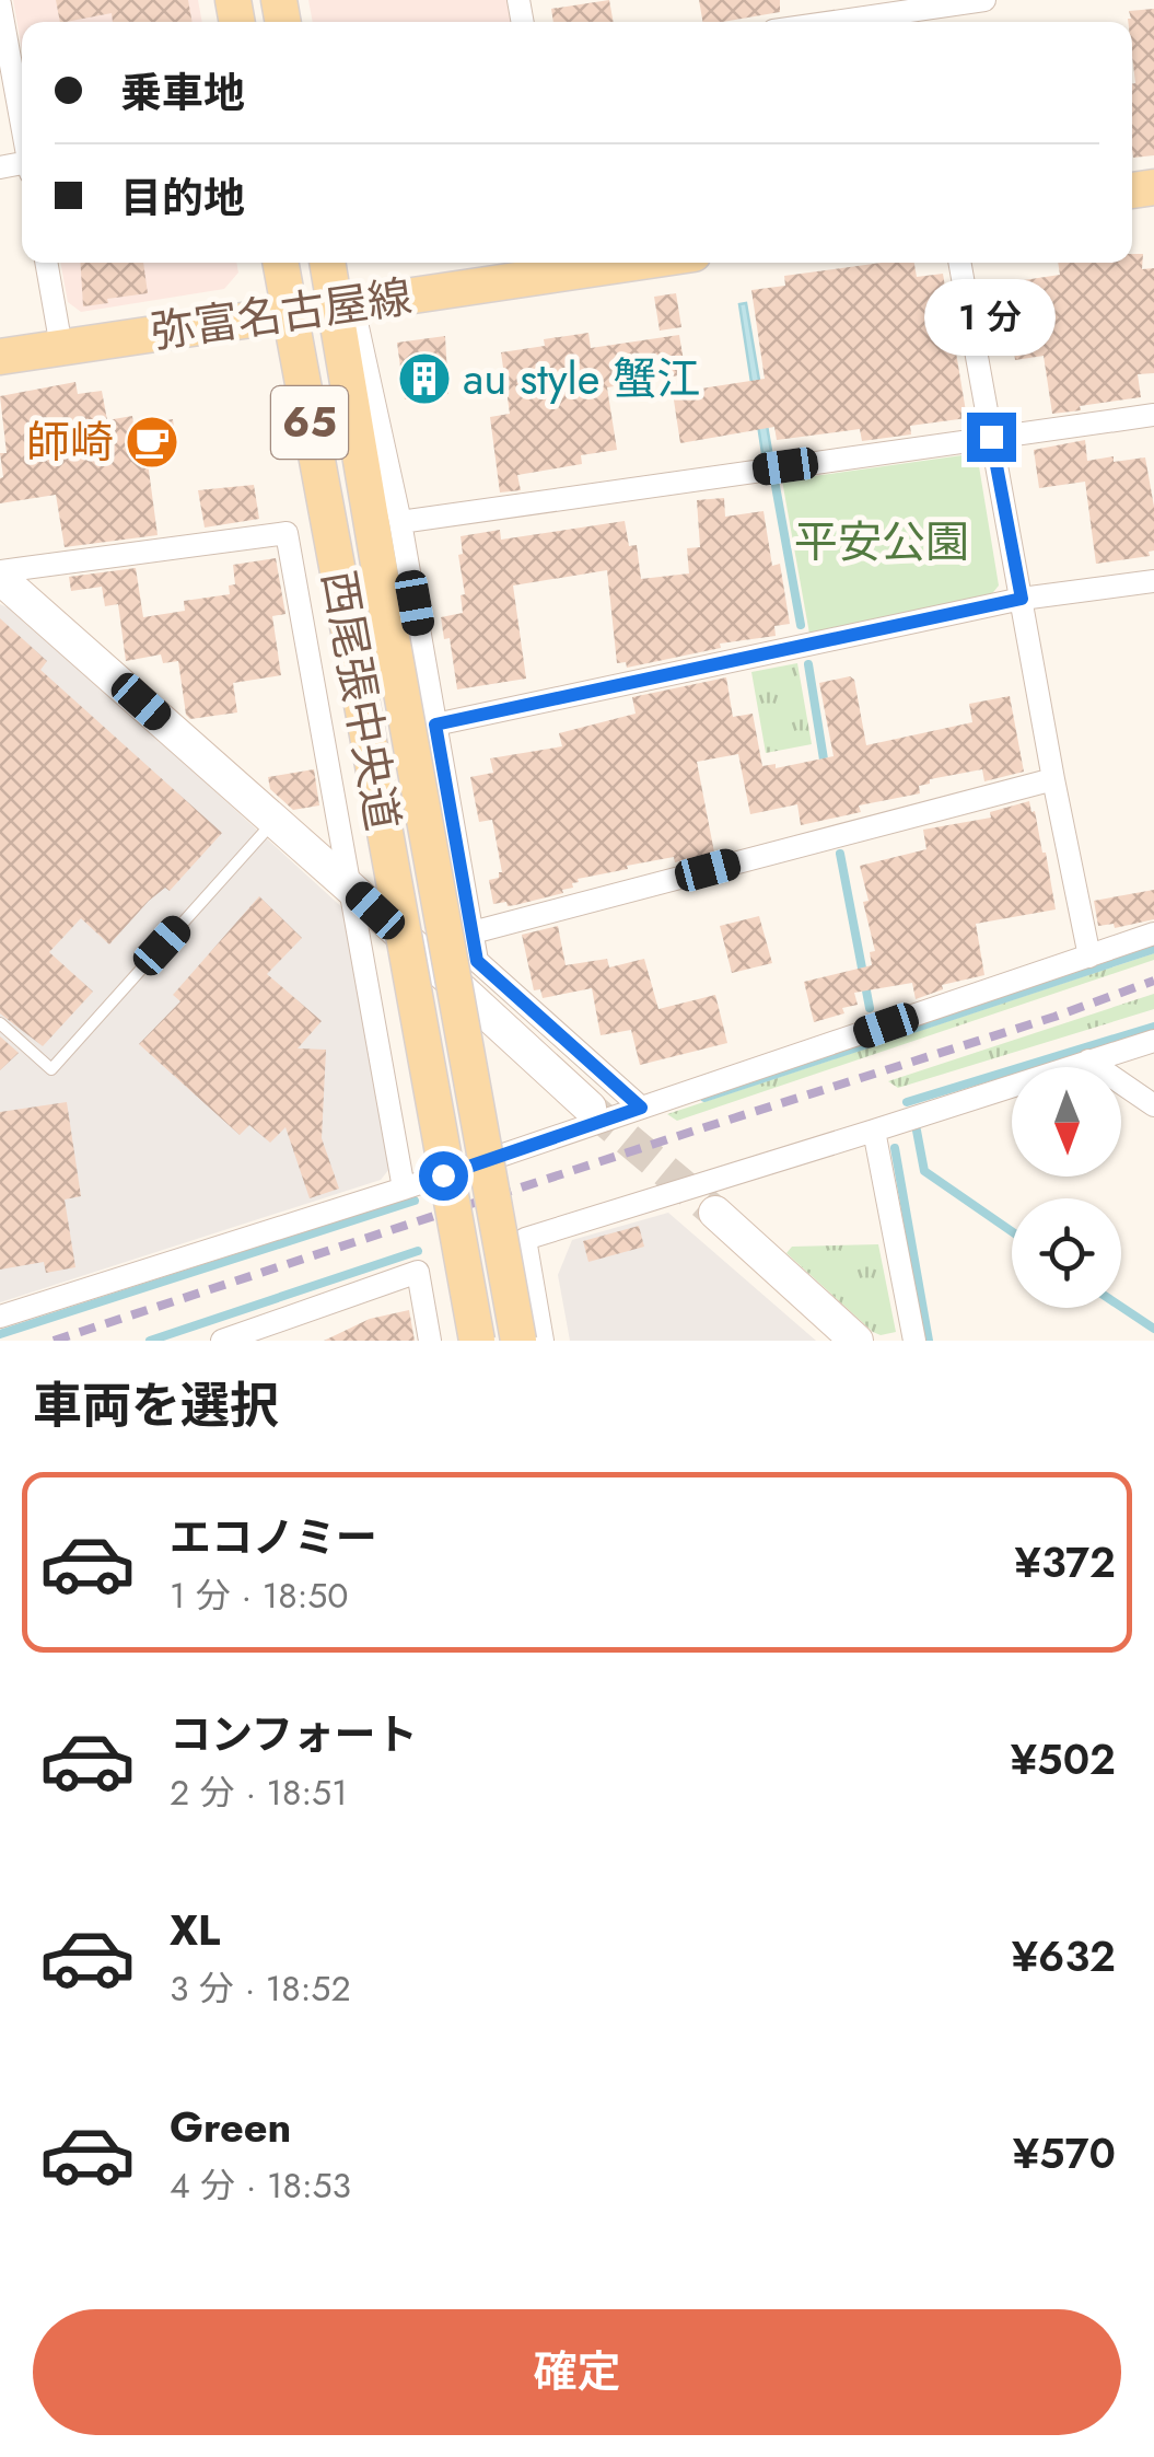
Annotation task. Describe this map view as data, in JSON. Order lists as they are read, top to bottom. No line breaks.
{"streets":{"main road":["弥富名古屋線","65","西尾張中央道"]},"crossings":[["弥富名古屋線","西尾張中央道"]],"parks":["平安公園"],"places":{"building":["au style 蟹江"],"cafe":["師崎"]},"north":"bottom","page":{"banner":["乗車地","目的地"],"bubble":"1 分","heading":"車両を選択","list":[{"name":"エコノミー","note":"1 分 · 18:50","value":"¥372"},{"name":"コンフォート","note":"2 分 · 18:51","value":"¥502"},{"name":"XL","note":"3 分 · 18:52","value":"¥632"},{"name":"Green","note":"4 分 · 18:53","value":"¥570"}],"buttons":"確定"}}
